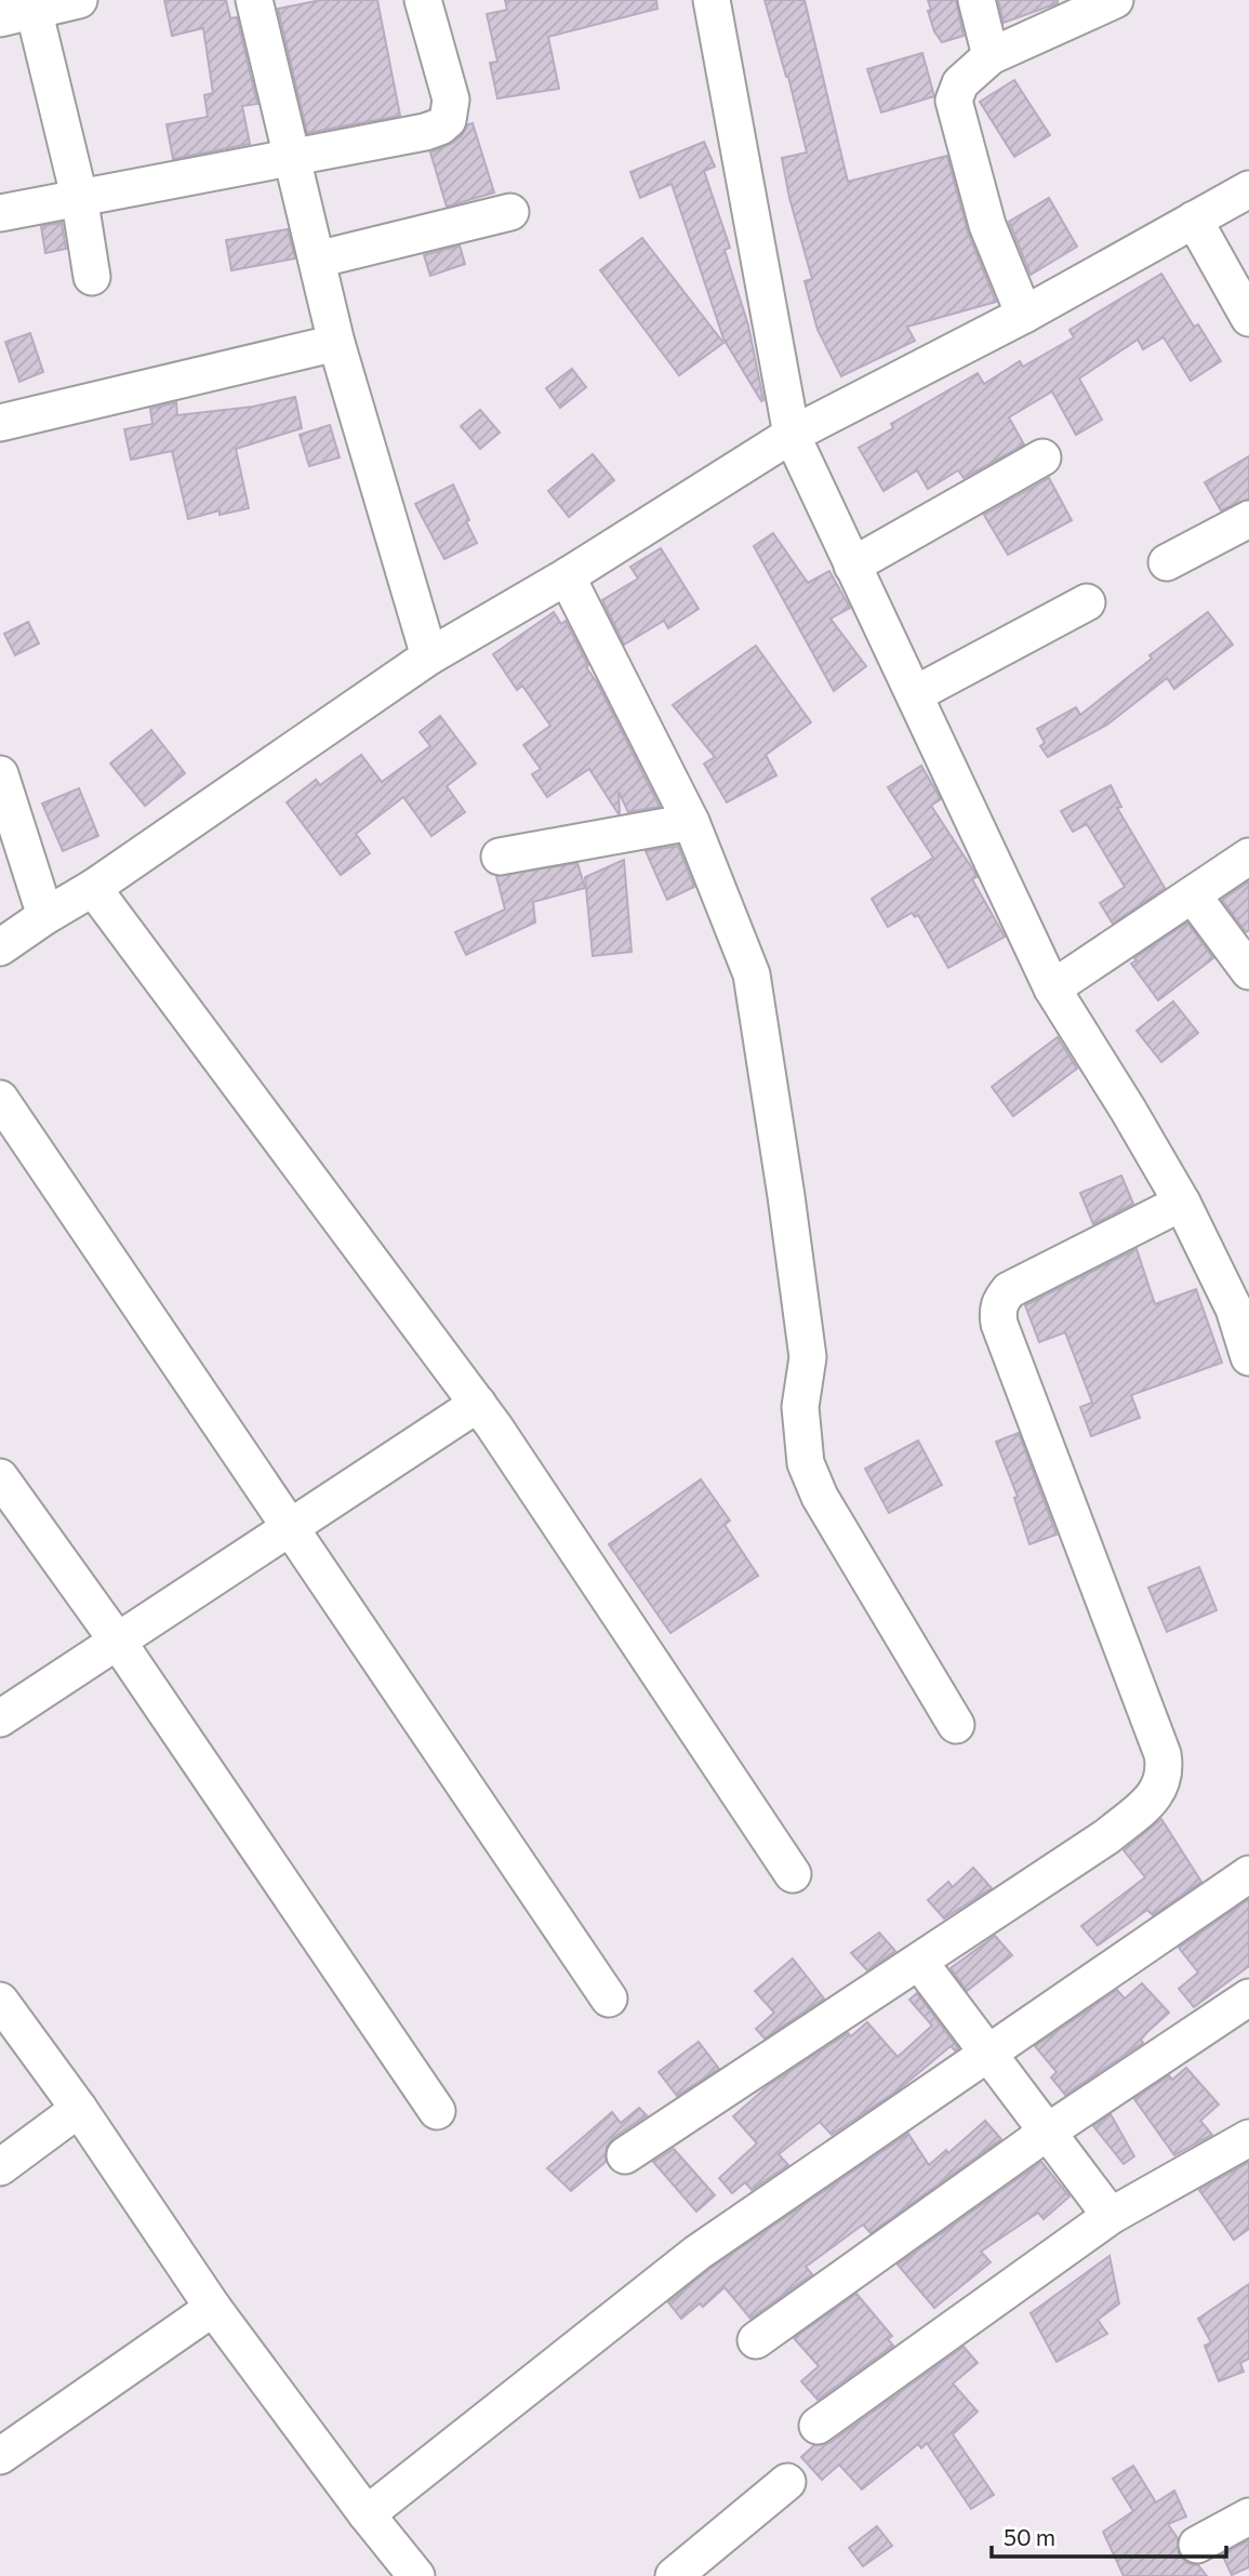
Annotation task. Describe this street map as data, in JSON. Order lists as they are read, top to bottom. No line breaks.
{"scale_bar":"50 m"}
